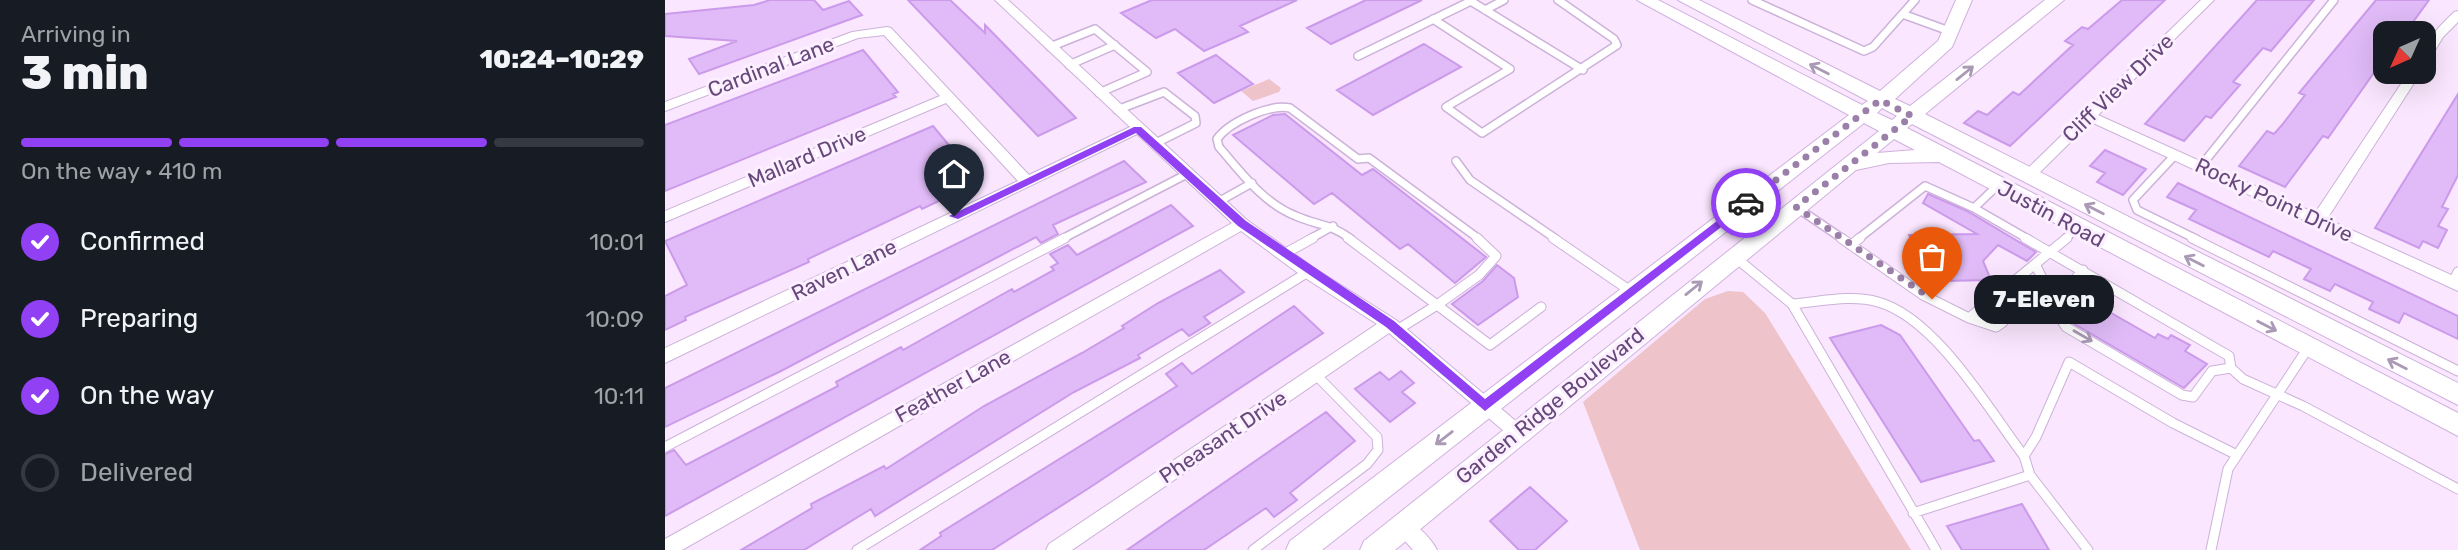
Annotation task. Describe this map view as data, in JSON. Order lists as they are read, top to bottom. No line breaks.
{"streets":{"main road":["Justin Road","Garden Ridge Boulevard"],"street":["Cardinal Lane","Cliff View Drive","Mallard Drive","Rocky Point Drive","Raven Lane","Feather Lane","Pheasant Drive"]},"crossings":[["Cardinal Lane","Mallard Drive"],["Cliff View Drive","Rocky Point Drive"],["Cliff View Drive","Justin Road"],["Justin Road","Garden Ridge Boulevard"]],"places":["7-Eleven"],"north":"bottom left","page":{"heading":["3 min","Arriving in","10:24–10:29"],"bar":"On the way · 410 m","list":[["Confirmed","10:01"],["Preparing","10:09"],["On the way","10:11"],"Delivered"],"bubble":"7-Eleven"}}
